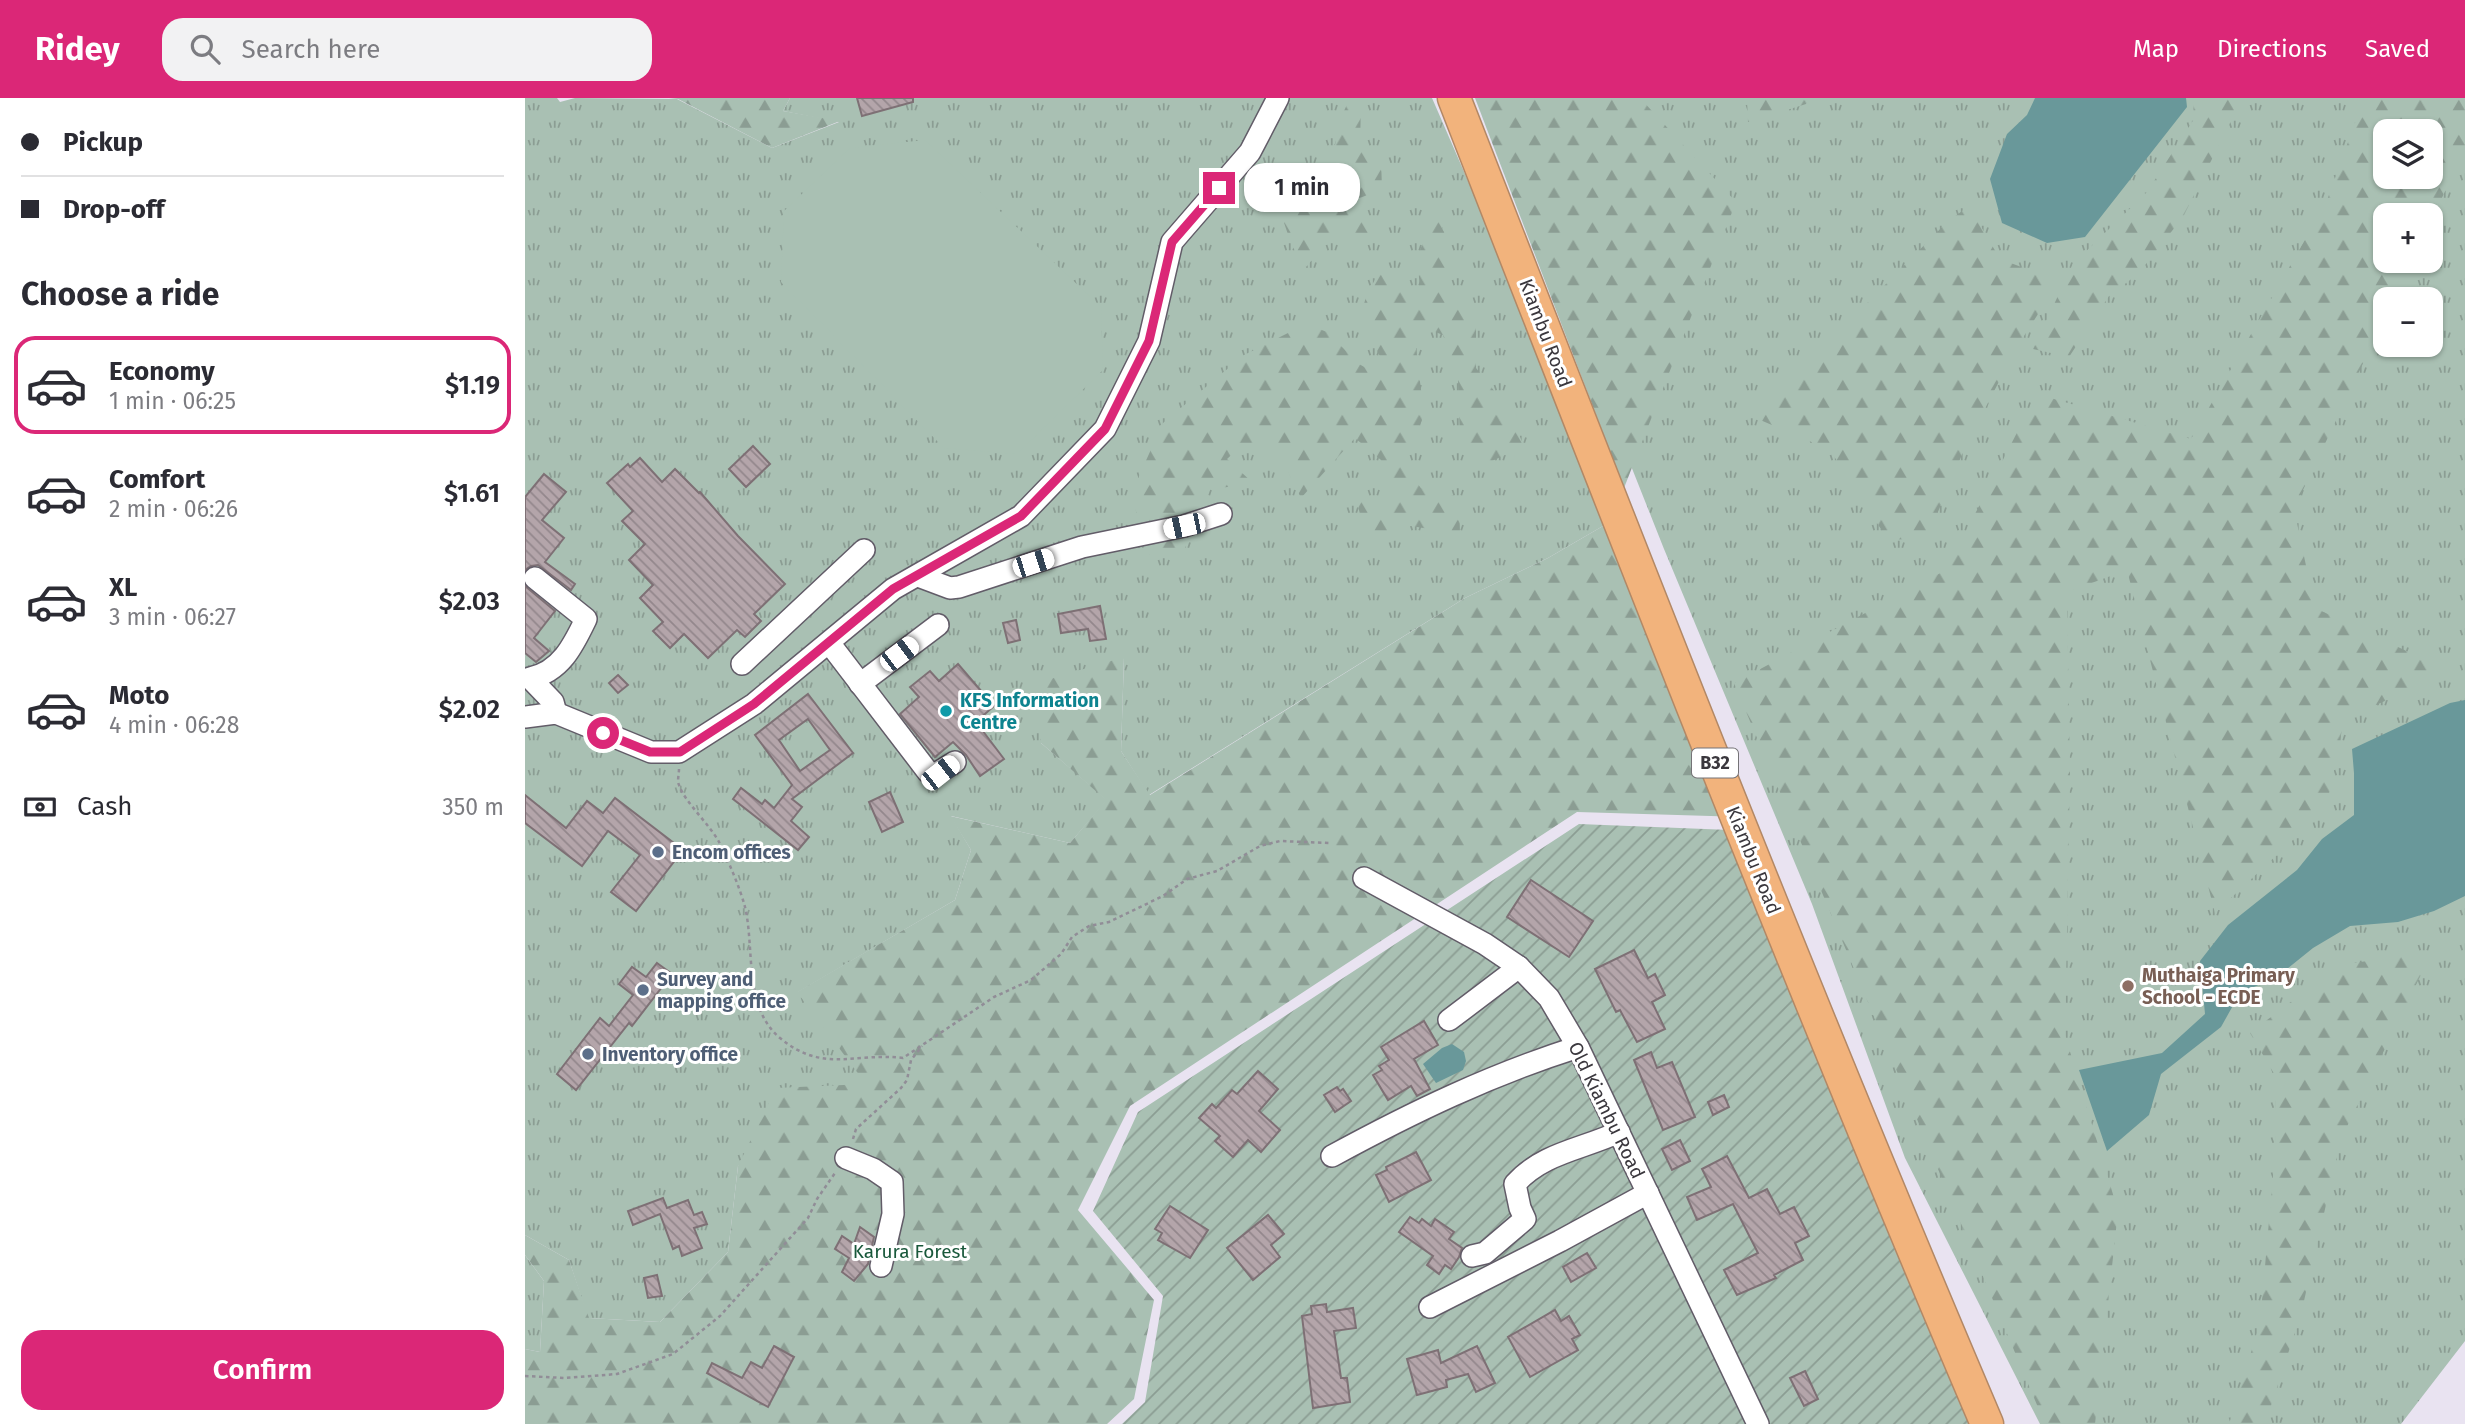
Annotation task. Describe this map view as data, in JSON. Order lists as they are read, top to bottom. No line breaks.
{"streets":{"highway":["Kiambu Road","B32"],"street":["Old Kiambu Road"]},"parks":["Karura Forest"],"places":["KFS Information Centre","Encom offices","Muthaiga Primary School - ECDE","Survey and mapping office","Inventory office"],"page":{"header":"Ridey","search":"Search here","nav":["Map","Directions","Saved"],"banner":["Pickup","Drop-off"],"map_buttons":["+","−"],"bubble":"1 min","heading":"Choose a ride","list":[{"name":"Economy","note":"1 min · 06:25","value":"$1.19"},{"name":"Comfort","note":"2 min · 06:26","value":"$1.61"},{"name":"XL","note":"3 min · 06:27","value":"$2.03"},{"name":"Moto","note":"4 min · 06:28","value":"$2.02"}],"pay":["Cash","350 m"],"buttons":"Confirm"}}
